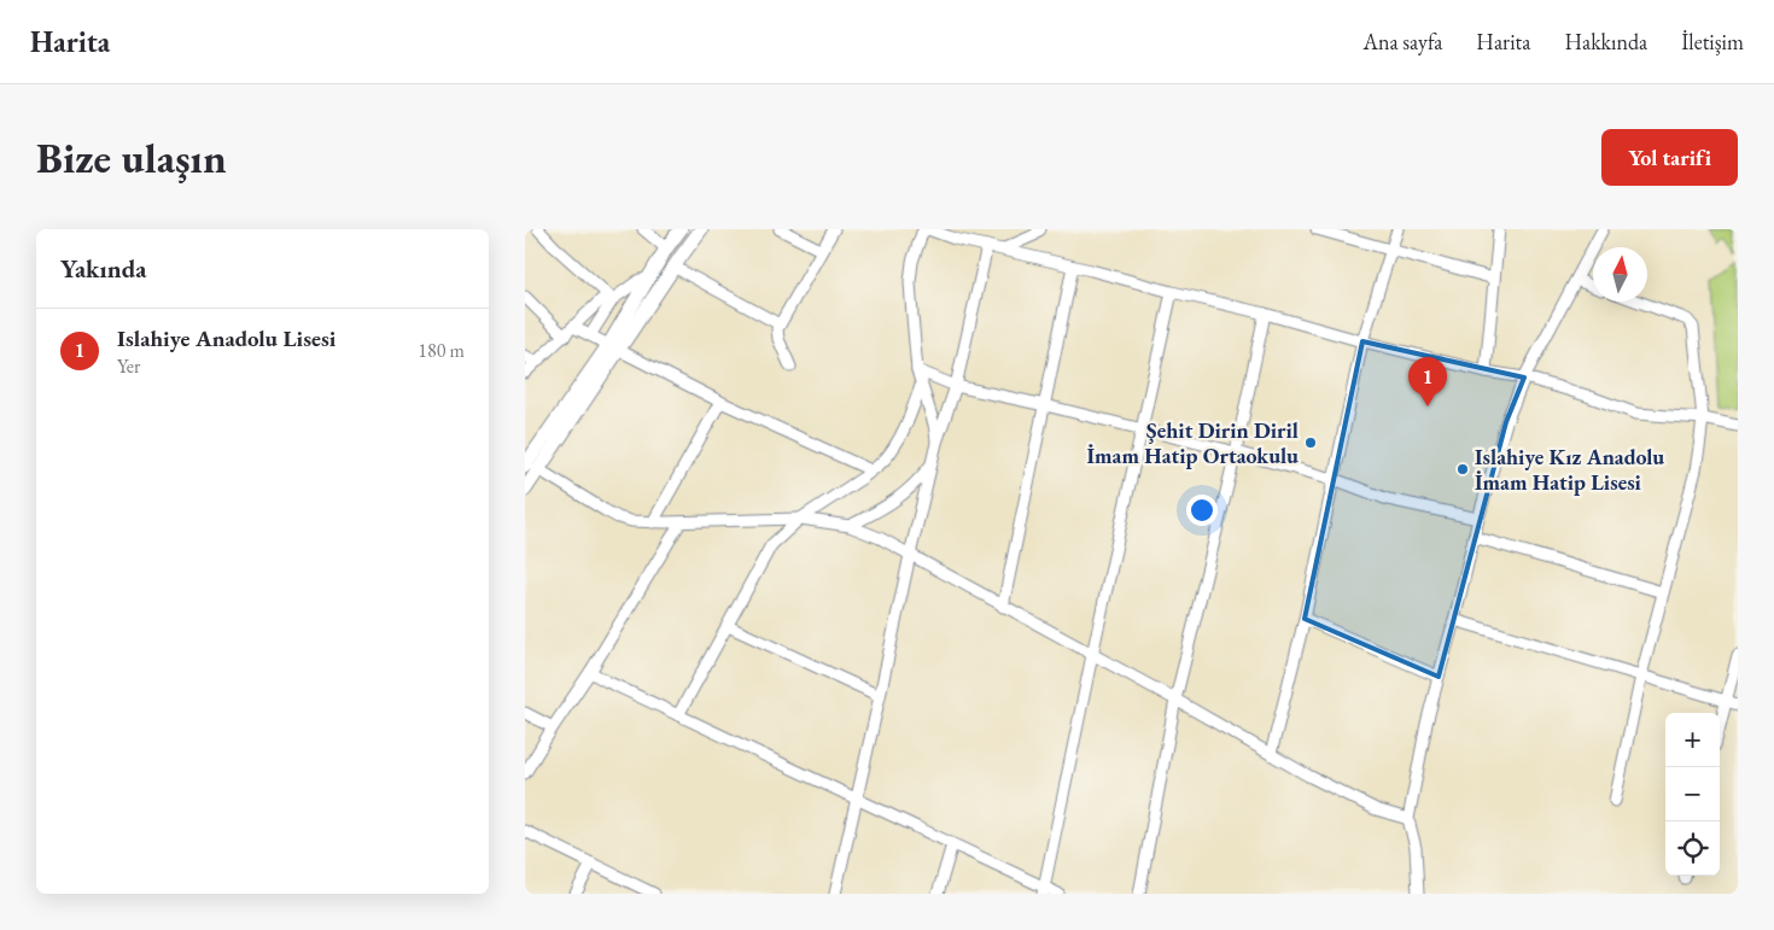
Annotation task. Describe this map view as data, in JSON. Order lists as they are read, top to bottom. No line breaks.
{"places":["Şehit Dirin Diril İmam Hatip Ortaokulu","Islahiye Kız Anadolu İmam Hatip Lisesi"],"north":"top","page":{"header":"Harita","nav":["Ana sayfa","Harita","Hakkında","İletişim"],"buttons":"Yol tarifi","title":"Bize ulaşın","heading":"Yakında","list":[{"mark":"1","name":"Islahiye Anadolu Lisesi","note":"Yer","value":"180 m"}],"pins":"1","map_buttons":["+","−"]}}
